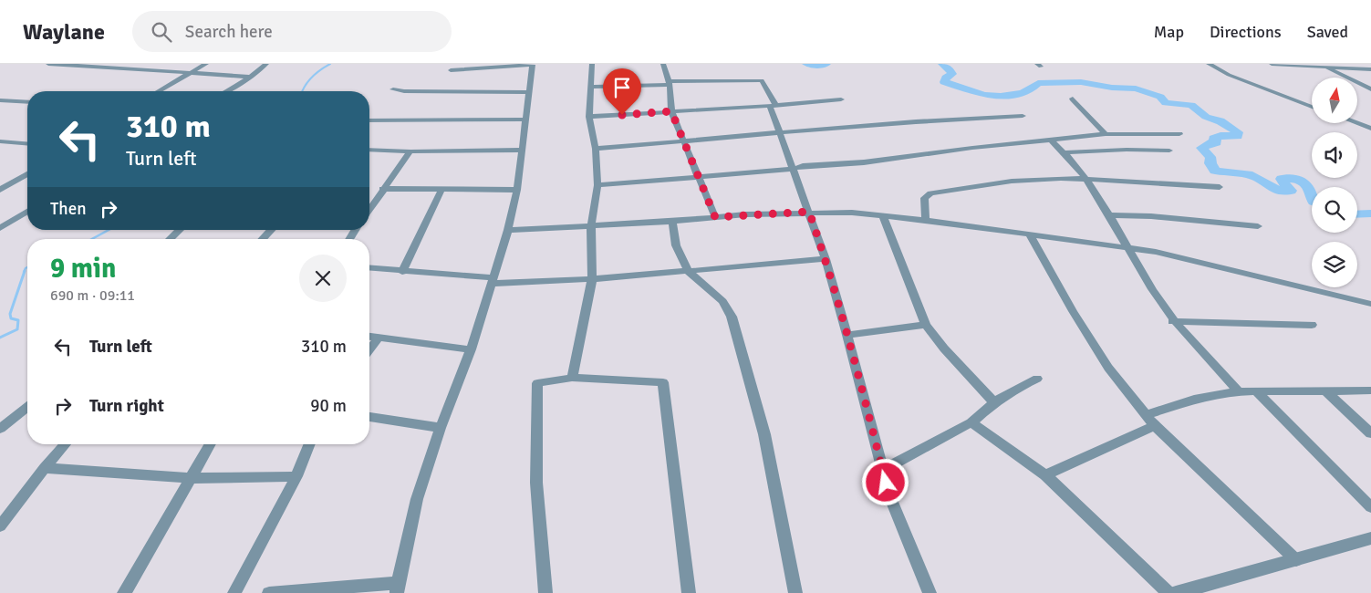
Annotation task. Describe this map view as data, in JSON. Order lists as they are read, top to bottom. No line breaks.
{"north":"top","page":{"header":"Waylane","search":"Search here","nav":["Map","Directions","Saved"],"turn":["310 m","Turn left"],"then":"Then","heading":["9 min","690 m · 09:11"],"list":[{"name":"Turn left","value":"310 m"},{"name":"Turn right","value":"90 m"}]}}
